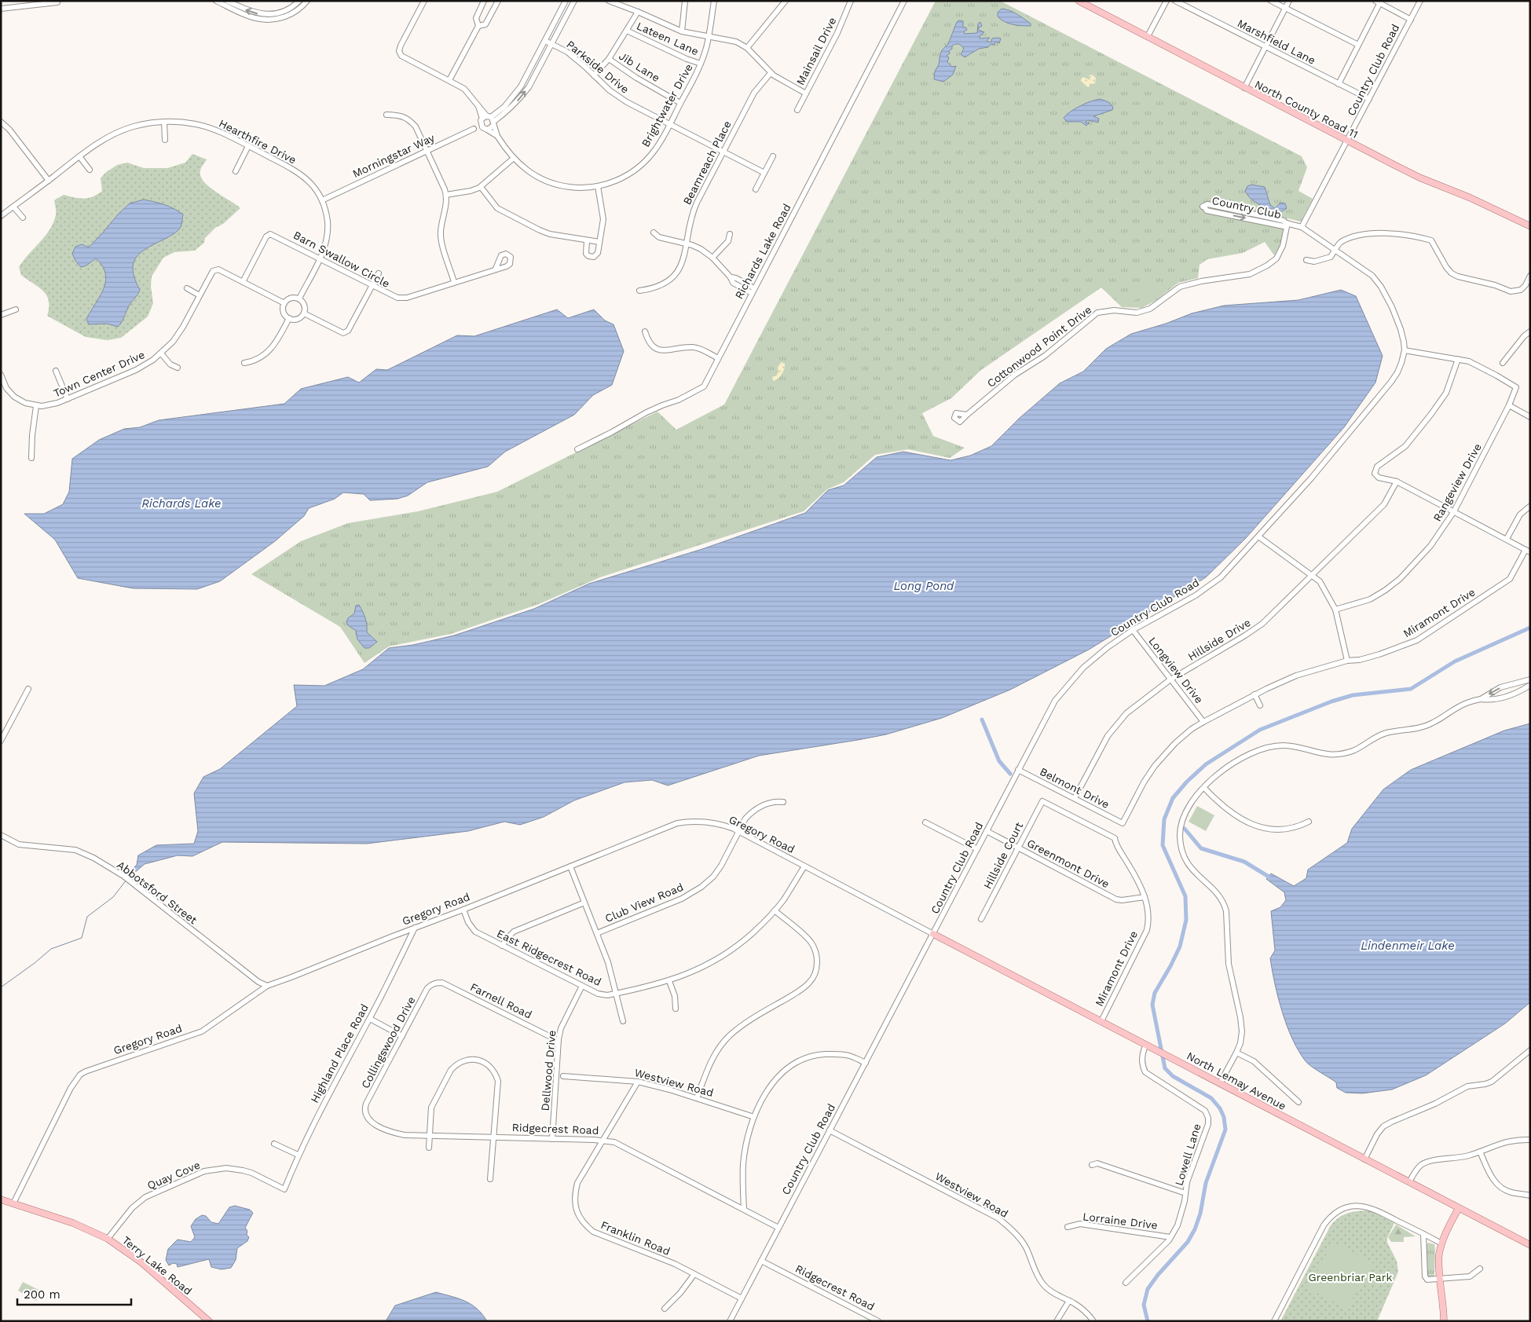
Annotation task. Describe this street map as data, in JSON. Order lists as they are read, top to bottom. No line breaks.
{"streets":{"main road":["North County Road 11","North Lemay Avenue","Terry Lake Road"],"street":["Lateen Lane","Marshfield Lane","Mainsail Drive","Parkside Drive","Jib Lane","Country Club Road","Brightwater Drive","Hearthfire Drive","Morningstar Way","Beamreach Place","Country Club","Richards Lake Road","Barn Swallow Circle","Cottonwood Point Drive","Town Center Drive","Rangeview Drive","Miramont Drive","Hillside Drive","Longview Drive","Belmont Drive","Gregory Road","Hillside Court","Greenmont Drive","Abbotsford Street","Club View Road","East Ridgecrest Road","Farnell Road","Collingswood Drive","Highland Place Road","Dellwood Drive","Westview Road","Ridgecrest Road","Lowell Lane","Quay Cove","Lorraine Drive","Franklin Road"]},"crossings":[["Lateen Lane","Brightwater Drive"],["Marshfield Lane","Country Club Road"],["Parkside Drive","Brightwater Drive"],["Parkside Drive","Morningstar Way"],["Parkside Drive","Beamreach Place"],["Jib Lane","Brightwater Drive"],["Country Club Road","North County Road 11"],["Country Club Road","Longview Drive"],["Country Club Road","Belmont Drive"],["Country Club Road","Gregory Road"],["Country Club Road","Greenmont Drive"],["Country Club Road","North Lemay Avenue"],["Country Club Road","Westview Road"],["Country Club Road","Ridgecrest Road"],["Country Club Road","Franklin Road"],["Hearthfire Drive","Morningstar Way"],["Hearthfire Drive","Barn Swallow Circle"],["Country Club","Cottonwood Point Drive"],["Barn Swallow Circle","Town Center Drive"],["Miramont Drive","Longview Drive"],["Miramont Drive","Belmont Drive"],["Miramont Drive","Hillside Court"],["Miramont Drive","Greenmont Drive"],["Miramont Drive","North Lemay Avenue"],["Hillside Drive","Longview Drive"],["Hillside Drive","Belmont Drive"],["Gregory Road","Abbotsford Street"],["Gregory Road","Club View Road"],["Gregory Road","East Ridgecrest Road"],["Gregory Road","Highland Place Road"],["Gregory Road","North Lemay Avenue"],["Gregory Road","Terry Lake Road"],["Hillside Court","Greenmont Drive"],["East Ridgecrest Road","Dellwood Drive"],["Farnell Road","Collingswood Drive"],["Farnell Road","Dellwood Drive"],["Collingswood Drive","Ridgecrest Road"],["Highland Place Road","Quay Cove"],["Dellwood Drive","Ridgecrest Road"],["North Lemay Avenue","Lowell Lane"],["Westview Road","Franklin Road"],["Ridgecrest Road","Franklin Road"],["Lowell Lane","Lorraine Drive"],["Quay Cove","Terry Lake Road"]],"water":["Richards Lake","Long Pond","Lindenmeir Lake"],"parks":["Greenbriar Park"],"scale_bar":"200 m"}
